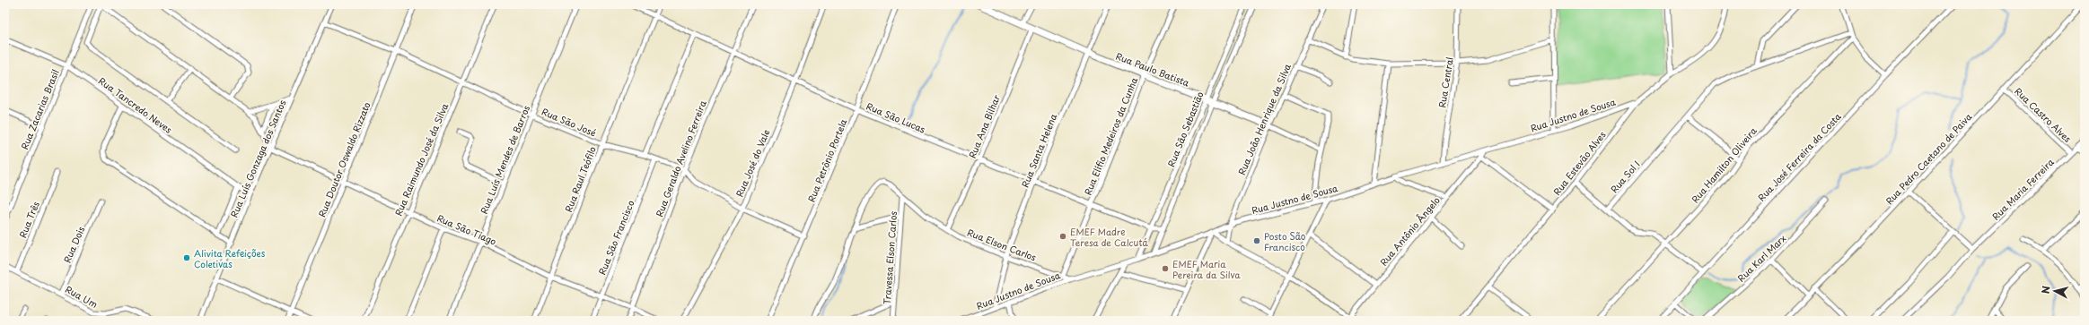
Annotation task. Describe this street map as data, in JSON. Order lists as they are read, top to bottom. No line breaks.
{"streets":{"street":["Rua Paulo Batista","Rua Central","Rua Tancredo Neves","Rua Zacarias Brasil","Rua Justno de Sousa","Rua Castro Alves","Rua São Lucas","Rua João Henrique da Silva","Rua São José","Rua Ana Bilhar","Rua São Sebastião","Rua Elífio Medeiros da Cunha","Rua Santa Helena","Rua José Ferreira da Costa","Rua Luís Gonzaga dos Santos","Rua Geraldo Avelino Ferreira","Rua Pedro Caetano de Paiva","Rua Doutor Oswaldo Rizzato","Rua Raimundo José da Silva","Rua Luís Mendes de Barros","Rua Petrônio Portela","Rua José do Vale","Rua Estevão Alves","Rua Hamilton Oliveira","Rua Sol I","Rua Raul Teófilo","Rua Maria Ferreira","Rua Três","Rua São Tiago","Rua Antônio Ângelo","Rua São Francisco","Rua Dois","Rua Elson Carlos","Travessa Elson Carlos","Rua Karl Marx","Rua Um"]},"crossings":[["Rua Paulo Batista","Rua João Henrique da Silva"],["Rua Paulo Batista","Rua Ana Bilhar"],["Rua Paulo Batista","Rua São Sebastião"],["Rua Paulo Batista","Rua Elífio Medeiros da Cunha"],["Rua Paulo Batista","Rua Santa Helena"],["Rua Central","Rua Justno de Sousa"],["Rua Tancredo Neves","Rua Zacarias Brasil"],["Rua Tancredo Neves","Rua Luís Gonzaga dos Santos"],["Rua Justno de Sousa","Rua João Henrique da Silva"],["Rua Justno de Sousa","Rua São Sebastião"],["Rua Justno de Sousa","Rua Santa Helena"],["Rua Justno de Sousa","Rua Estevão Alves"],["Rua Justno de Sousa","Rua Antônio Ângelo"],["Rua Justno de Sousa","Rua Elson Carlos"],["Rua Castro Alves","Rua Pedro Caetano de Paiva"],["Rua Castro Alves","Rua Maria Ferreira"],["Rua São Lucas","Rua Ana Bilhar"],["Rua São Lucas","Rua São Sebastião"],["Rua São Lucas","Rua Elífio Medeiros da Cunha"],["Rua São Lucas","Rua Santa Helena"],["Rua São Lucas","Rua Geraldo Avelino Ferreira"],["Rua São Lucas","Rua Petrônio Portela"],["Rua São Lucas","Rua José do Vale"],["Rua São Lucas","Rua Raul Teófilo"],["Rua São José","Rua Luís Gonzaga dos Santos"],["Rua São José","Rua Geraldo Avelino Ferreira"],["Rua São José","Rua Doutor Oswaldo Rizzato"],["Rua São José","Rua Raimundo José da Silva"],["Rua São José","Rua Luís Mendes de Barros"],["Rua São José","Rua Petrônio Portela"],["Rua São José","Rua José do Vale"],["Rua São José","Rua Raul Teófilo"],["Rua São José","Rua São Francisco"],["Rua Ana Bilhar","Rua Elson Carlos"],["Rua Elífio Medeiros da Cunha","Rua Elson Carlos"],["Rua Santa Helena","Rua Elson Carlos"],["Rua Luís Gonzaga dos Santos","Rua São Tiago"],["Rua Geraldo Avelino Ferreira","Rua São Tiago"],["Rua Doutor Oswaldo Rizzato","Rua São Tiago"],["Rua Raimundo José da Silva","Rua São Tiago"],["Rua Luís Mendes de Barros","Rua São Tiago"],["Rua Hamilton Oliveira","Rua Sol I"],["Rua Raul Teófilo","Rua São Tiago"],["Rua Três","Rua Um"],["Rua São Tiago","Rua São Francisco"],["Rua Dois","Rua Um"],["Rua Elson Carlos","Travessa Elson Carlos"]],"places":["EMEF Madre Teresa de Calcutá","Posto São Francisco","Alivita Refeições Coletivas","EMEF Maria Pereira da Silva"],"north":"left"}
